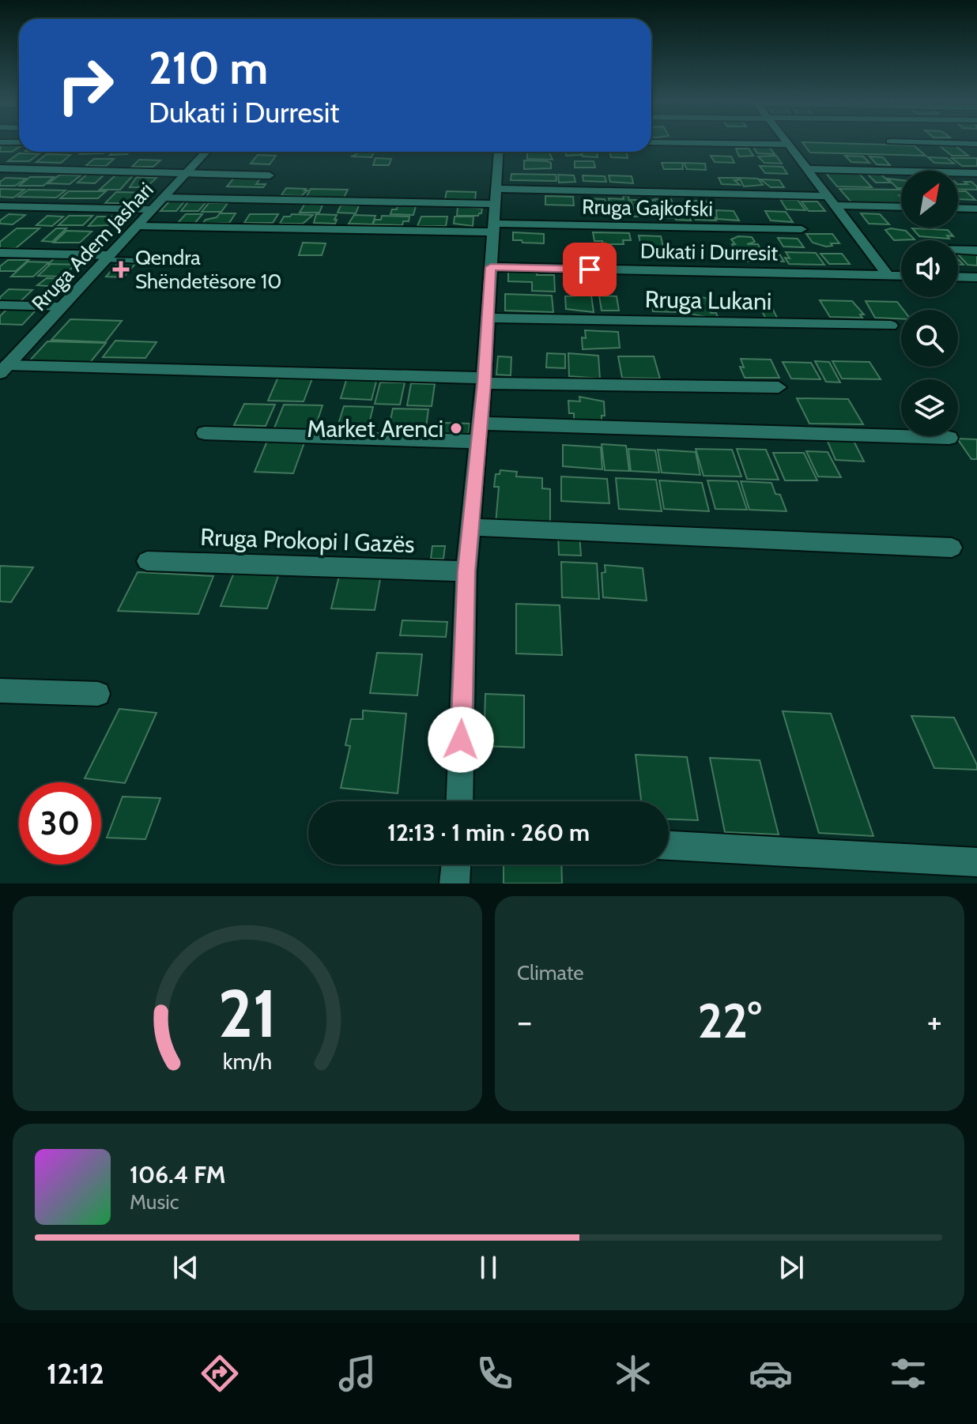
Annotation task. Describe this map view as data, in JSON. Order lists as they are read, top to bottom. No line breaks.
{"streets":{"street":["Rruga Gajkofski","Rruga Adem Jashari","Dukati i Durresit","Rruga Lukani","Rruga Prokopi I Gazës"]},"places":{"health":["Qendra Shëndetësore 10"],"other":["Market Arenci"]},"north":"top right","page":{"turn":["210 m","Dukati i Durresit"],"limit":"30","trip":"12:13 · 1 min · 260 m","tile":"Climate","heat":["−","22°","+"],"song":["106.4 FM","Music"],"tabs":"12:12","gauge":["21","km/h"]}}
